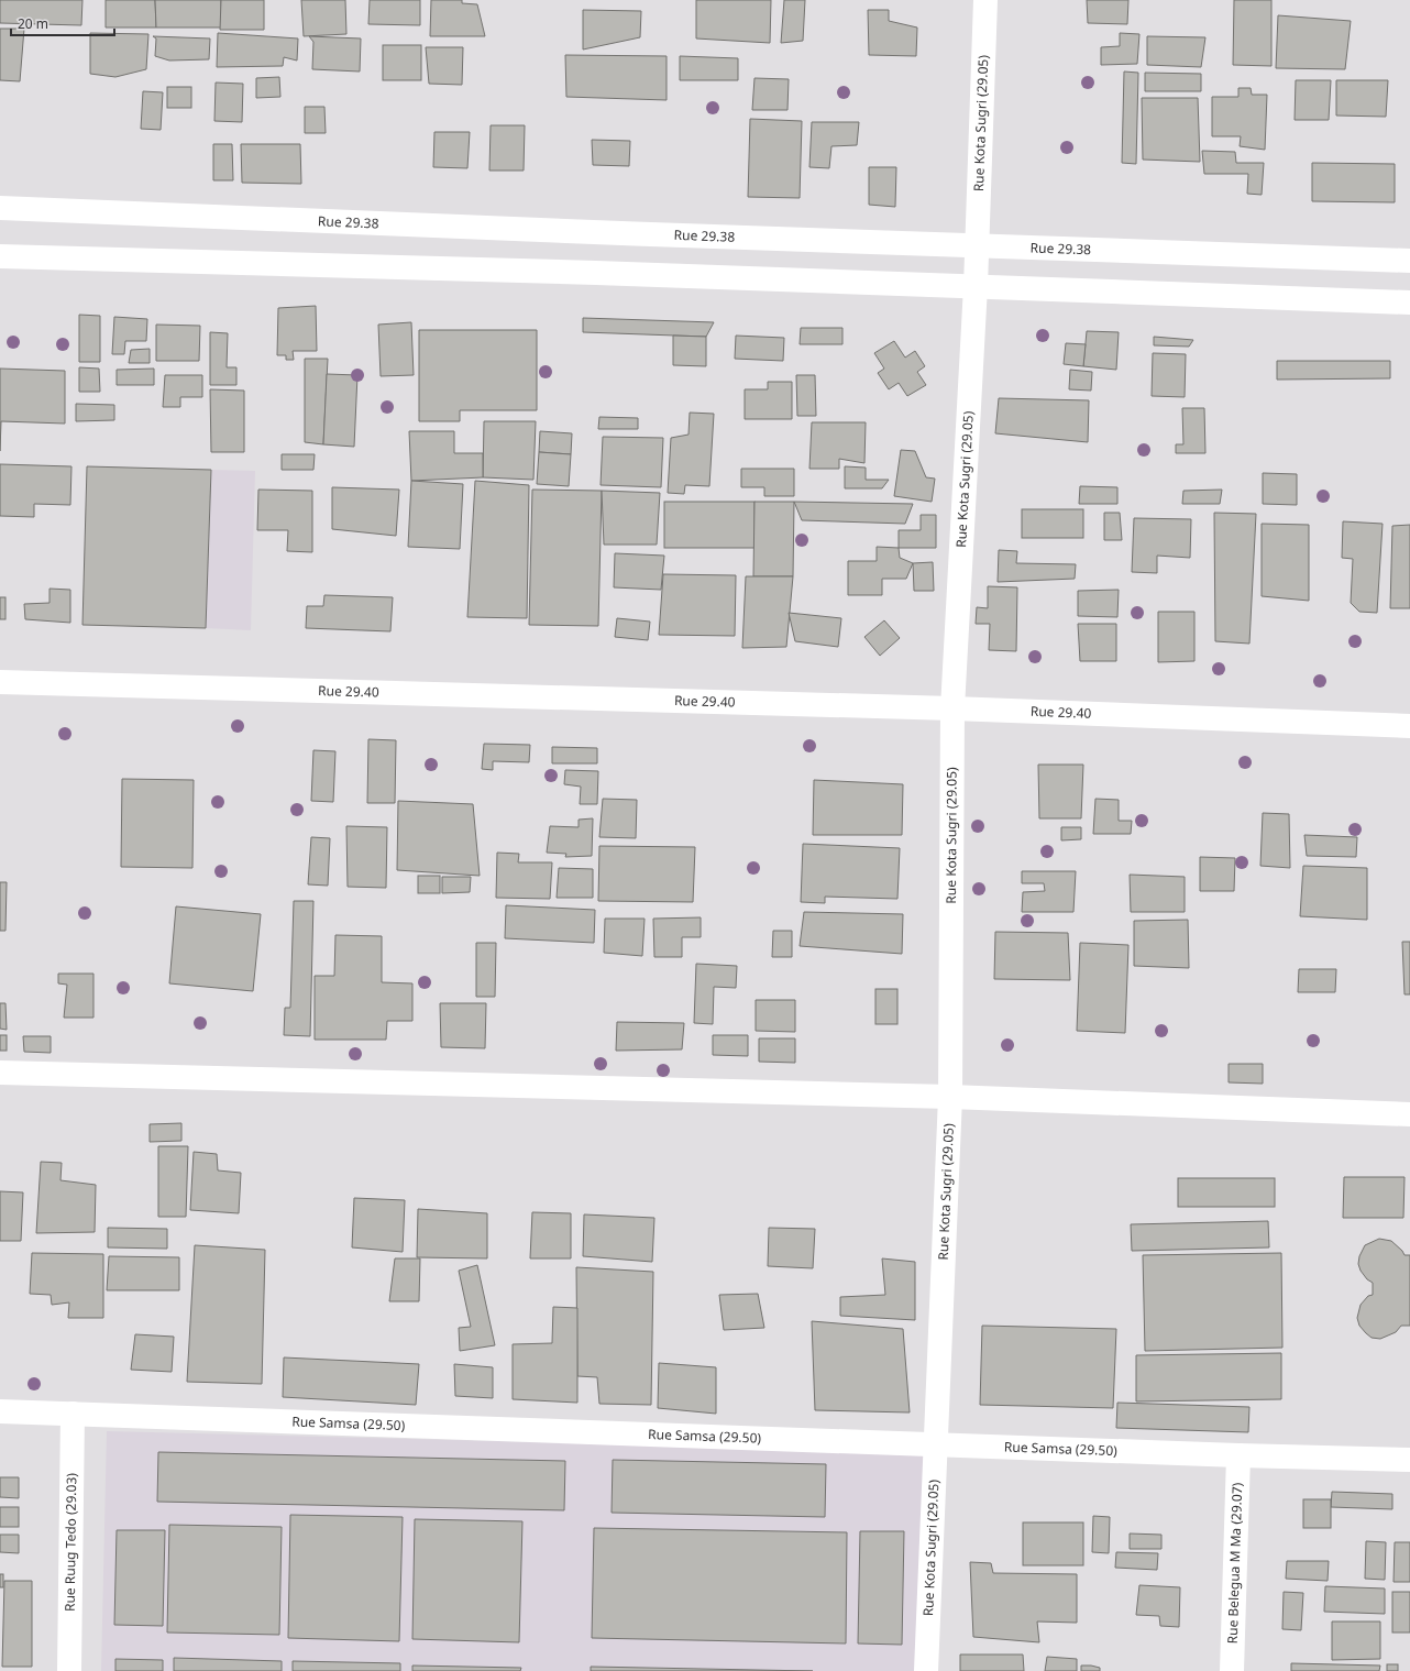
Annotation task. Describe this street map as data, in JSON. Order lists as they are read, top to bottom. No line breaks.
{"streets":{"street":["Rue Kota Sugri (29.05)","Rue 29.38","Rue 29.40","Rue Samsa (29.50)","Rue Ruug Tedo (29.03)","Rue Belegua M Ma (29.07)"]},"crossings":[["Rue Kota Sugri (29.05)","Rue 29.38"],["Rue Kota Sugri (29.05)","Rue 29.40"],["Rue Kota Sugri (29.05)","Rue Samsa (29.50)"],["Rue Samsa (29.50)","Rue Ruug Tedo (29.03)"],["Rue Samsa (29.50)","Rue Belegua M Ma (29.07)"]],"scale_bar":"20 m"}
